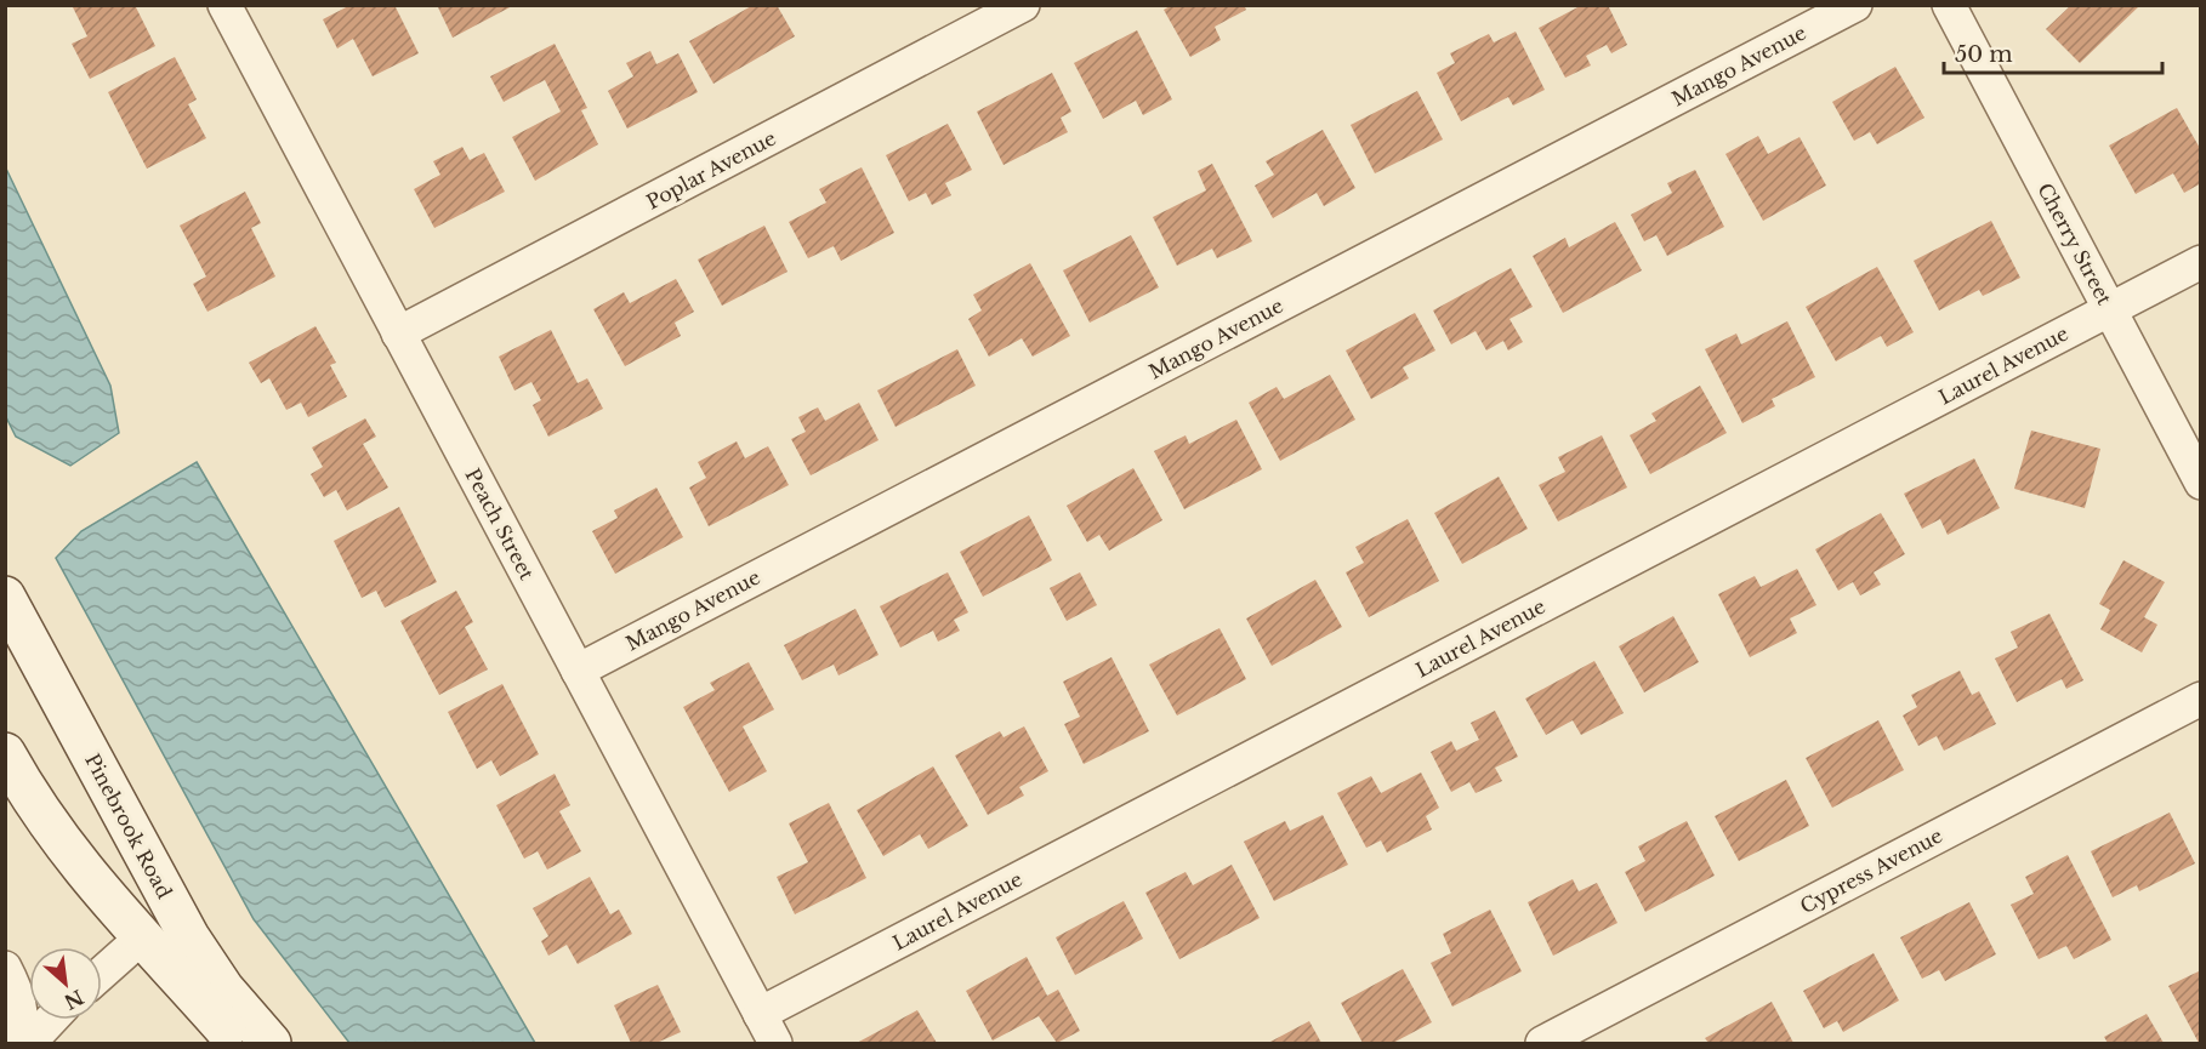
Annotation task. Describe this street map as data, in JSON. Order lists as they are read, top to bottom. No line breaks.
{"streets":{"street":["Mango Avenue","Poplar Avenue","Cherry Street","Laurel Avenue","Peach Street","Pinebrook Road","Cypress Avenue"]},"crossings":[["Mango Avenue","Peach Street"],["Poplar Avenue","Peach Street"],["Cherry Street","Laurel Avenue"],["Laurel Avenue","Peach Street"]],"scale_bar":"50 m","north":"bottom right"}
